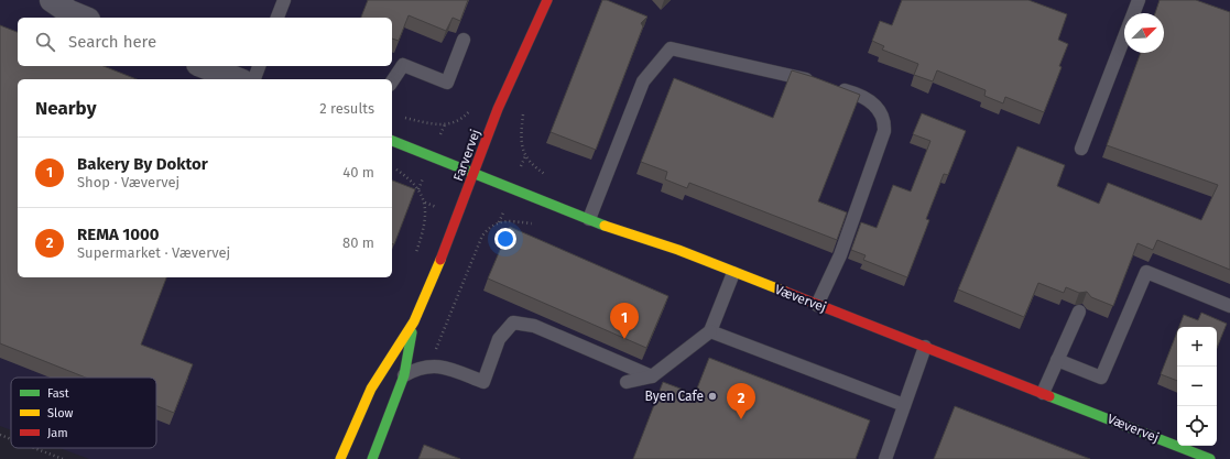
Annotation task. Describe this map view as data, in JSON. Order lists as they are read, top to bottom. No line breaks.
{"streets":{"street":["Farvervej","Vævervej"]},"crossings":[["Farvervej","Vævervej"]],"places":["Byen Cafe"],"legend":["Fast","Slow","Jam"],"north":"top right","page":{"search":"Search here","heading":["Nearby","2 results"],"list":[{"mark":"1","name":"Bakery By Doktor","note":"Shop · Vævervej","value":"40 m"},{"mark":"2","name":"REMA 1000","note":"Supermarket · Vævervej","value":"80 m"}],"pins":["1","2"],"map_buttons":["+","−"]}}
